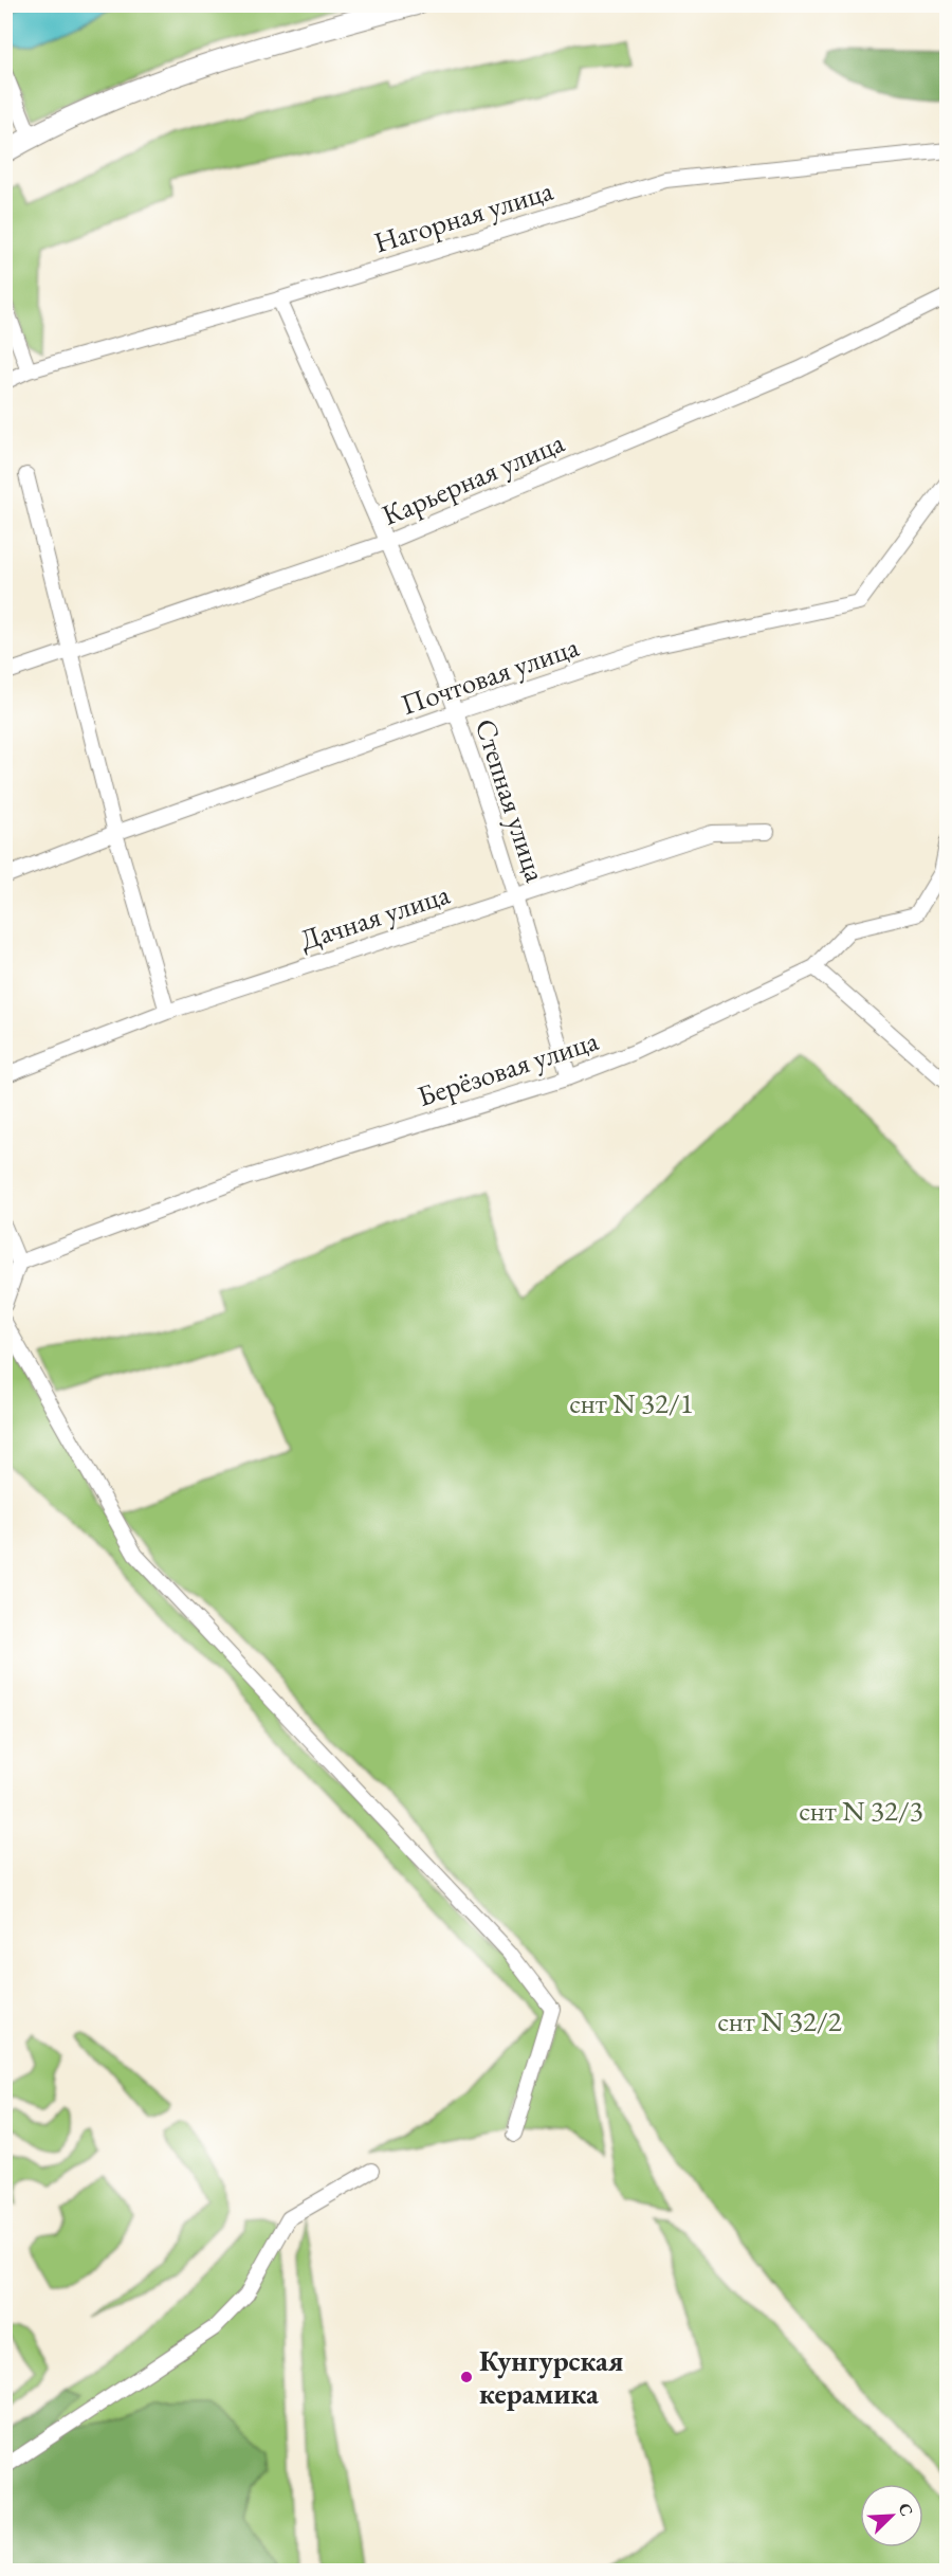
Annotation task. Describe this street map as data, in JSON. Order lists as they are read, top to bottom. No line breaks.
{"streets":{"street":["Нагорная улица","Карьерная улица","Почтовая улица","Степная улица","Дачная улица","Берёзовая улица"]},"crossings":[["Нагорная улица","Степная улица"],["Карьерная улица","Степная улица"],["Почтовая улица","Степная улица"],["Степная улица","Дачная улица"],["Степная улица","Берёзовая улица"]],"parks":["снт N 32/1","снт N 32/3","снт N 32/2"],"places":["Кунгурская керамика"],"north":"top right"}
